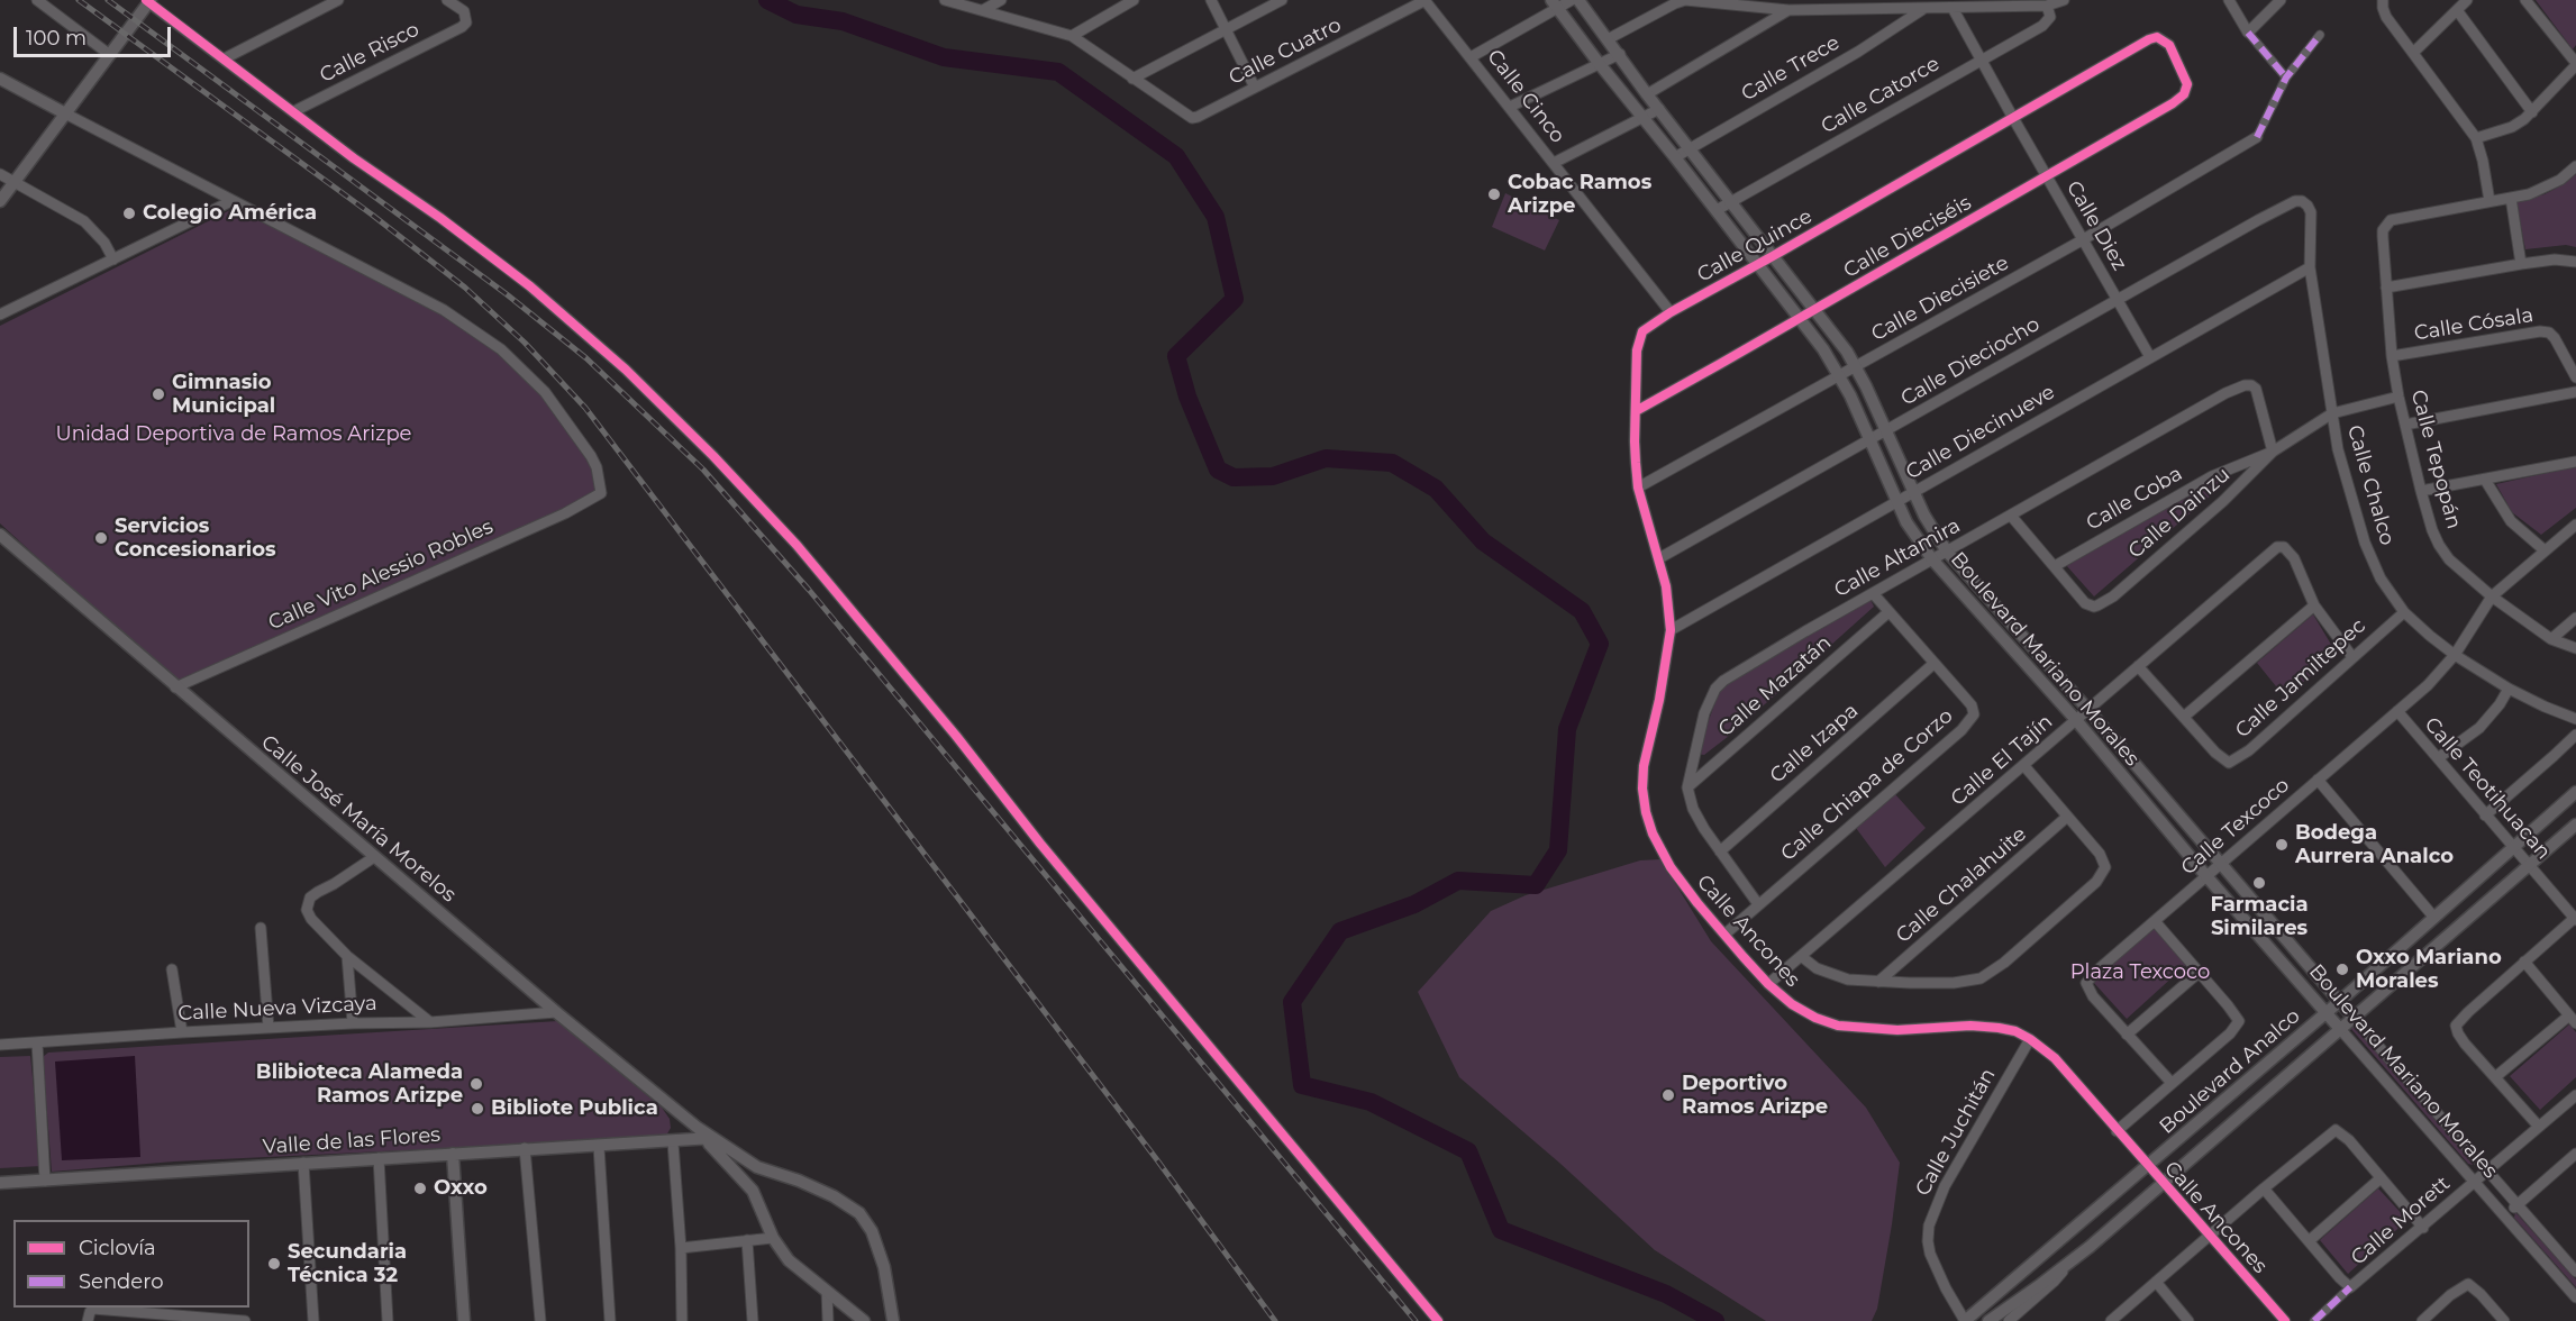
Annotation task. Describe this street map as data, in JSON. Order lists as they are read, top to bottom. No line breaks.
{"streets":{"street":["Calle Cuatro","Calle Risco","Calle Trece","Calle Catorce","Calle Cinco","Calle Diez","Calle Dieciséis","Calle Quince","Calle Diecisiete","Calle Cósala","Calle Dieciocho","Calle Diecinueve","Calle Tepopán","Calle Chalco","Calle Coba","Calle Dainzu","Calle Altamira","Calle Vito Alessio Robles","Boulevard Mariano Morales","Calle Jamiltepec","Calle Mazatán","Calle Izapa","Calle El Tajín","Calle Chiapa de Corzo","Calle Teotihuacan","Calle José María Morelos","Calle Texcoco","Calle Chalahuite","Calle Ancones","Calle Nueva Vizcaya","Boulevard Analco","Calle Juchitán","Valle de las Flores","Calle Morett"]},"crossings":[["Calle Cuatro","Calle Cinco"],["Calle Trece","Boulevard Mariano Morales"],["Calle Catorce","Calle Diez"],["Calle Catorce","Boulevard Mariano Morales"],["Calle Cinco","Calle Quince"],["Calle Diez","Calle Dieciséis"],["Calle Diez","Calle Quince"],["Calle Diez","Calle Diecisiete"],["Calle Diez","Calle Dieciocho"],["Calle Diez","Calle Diecinueve"],["Calle Dieciséis","Calle Quince"],["Calle Dieciséis","Boulevard Mariano Morales"],["Calle Quince","Calle Diecisiete"],["Calle Quince","Calle Dieciocho"],["Calle Quince","Calle Diecinueve"],["Calle Quince","Boulevard Mariano Morales"],["Calle Quince","Calle Ancones"],["Calle Diecisiete","Boulevard Mariano Morales"],["Calle Cósala","Calle Tepopán"],["Calle Dieciocho","Calle Chalco"],["Calle Dieciocho","Boulevard Mariano Morales"],["Calle Diecinueve","Calle Chalco"],["Calle Diecinueve","Boulevard Mariano Morales"],["Calle Diecinueve","Calle Ancones"],["Calle Tepopán","Calle Dainzu"],["Calle Tepopán","Calle Texcoco"],["Calle Chalco","Calle Dainzu"],["Calle Chalco","Calle Jamiltepec"],["Calle Chalco","Calle Texcoco"],["Calle Coba","Calle Dainzu"],["Calle Coba","Calle Altamira"],["Calle Dainzu","Calle Altamira"],["Calle Altamira","Boulevard Mariano Morales"],["Calle Altamira","Calle Mazatán"],["Calle Altamira","Calle Chiapa de Corzo"],["Calle Vito Alessio Robles","Calle José María Morelos"],["Boulevard Mariano Morales","Calle El Tajín"],["Boulevard Mariano Morales","Calle Texcoco"],["Boulevard Mariano Morales","Boulevard Analco"],["Boulevard Mariano Morales","Calle Morett"],["Calle Jamiltepec","Calle El Tajín"],["Calle Mazatán","Calle Chiapa de Corzo"],["Calle Izapa","Calle Chiapa de Corzo"],["Calle El Tajín","Calle Ancones"],["Calle Chiapa de Corzo","Calle Ancones"],["Calle Teotihuacan","Calle Texcoco"],["Calle Teotihuacan","Boulevard Analco"],["Calle José María Morelos","Calle Nueva Vizcaya"],["Calle José María Morelos","Valle de las Flores"],["Calle Ancones","Boulevard Analco"],["Calle Ancones","Calle Juchitán"],["Boulevard Analco","Calle Juchitán"]],"parks":["Unidad Deportiva de Ramos Arizpe","Plaza Texcoco"],"places":["Cobac Ramos Arizpe","Colegio América","Gimnasio Municipal","Servicios Concesionarios","Bodega Aurrera Analco","Farmacia Similares","Oxxo Mariano Morales","Blibioteca Alameda Ramos Arizpe","Deportivo Ramos Arizpe","Bibliote Publica","Oxxo","Secundaria Técnica 32"],"legend":["Ciclovía","Sendero"],"scale_bar":"100 m"}
